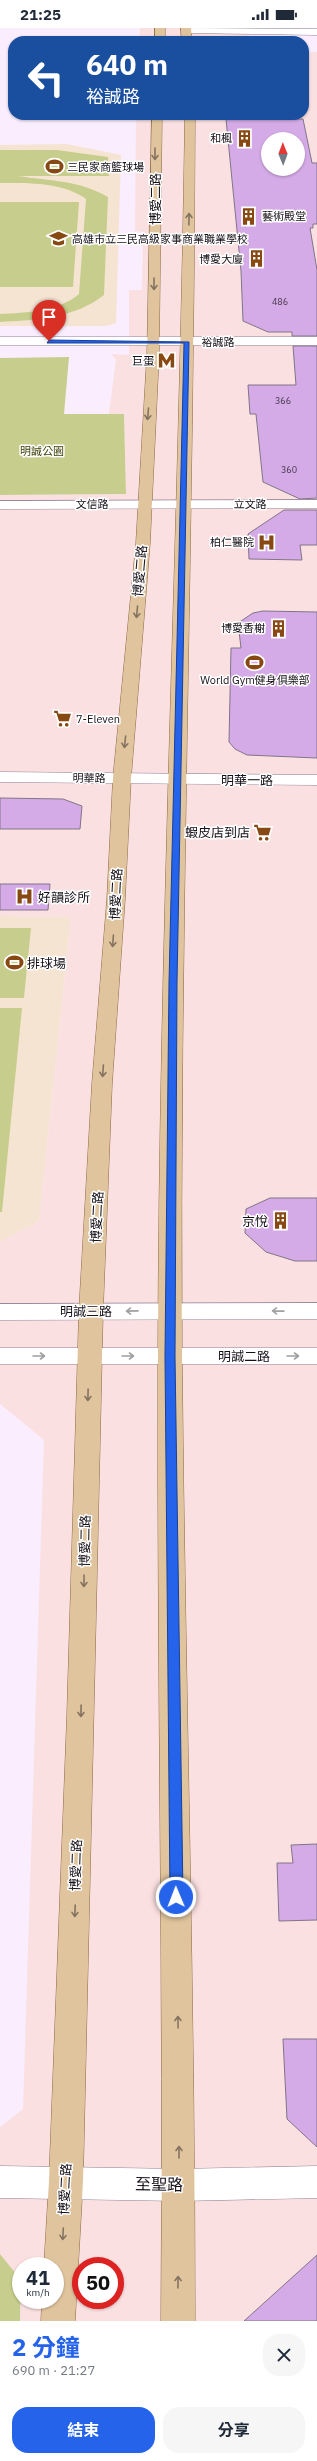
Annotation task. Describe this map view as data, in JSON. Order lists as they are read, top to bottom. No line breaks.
{"streets":{"main road":["博愛二路"],"street":["裕誠路","文信路","立文路","明華路","明華一路","明誠三路","明誠二路","至聖路"]},"crossings":[["博愛二路","裕誠路"],["博愛二路","文信路"],["博愛二路","明華路"],["博愛二路","明誠三路"],["博愛二路","至聖路"],["文信路","立文路"],["明華路","明華一路"]],"parks":["明誠公園"],"places":{"building":["和楓","藝術殿堂","博愛大廈","博愛香榭","京悅"],"sports":["三民家商籃球場","World Gym健身俱樂部","排球場"],"school or university":["高雄市立三民高級家事商業職業學校"],"metro station":["巨蛋"],"hospital":["柏仁醫院","好韻診所"],"supermarket":["7-Eleven","蝦皮店到店"]},"house_numbers":["486","366","360"],"north":"top","page":{"status":"21:25","turn":["640 m","裕誠路"],"speed":"41 km/h","limit":"50","heading":["2 分鐘","690 m · 21:27"],"buttons":["結束","分享"]}}
